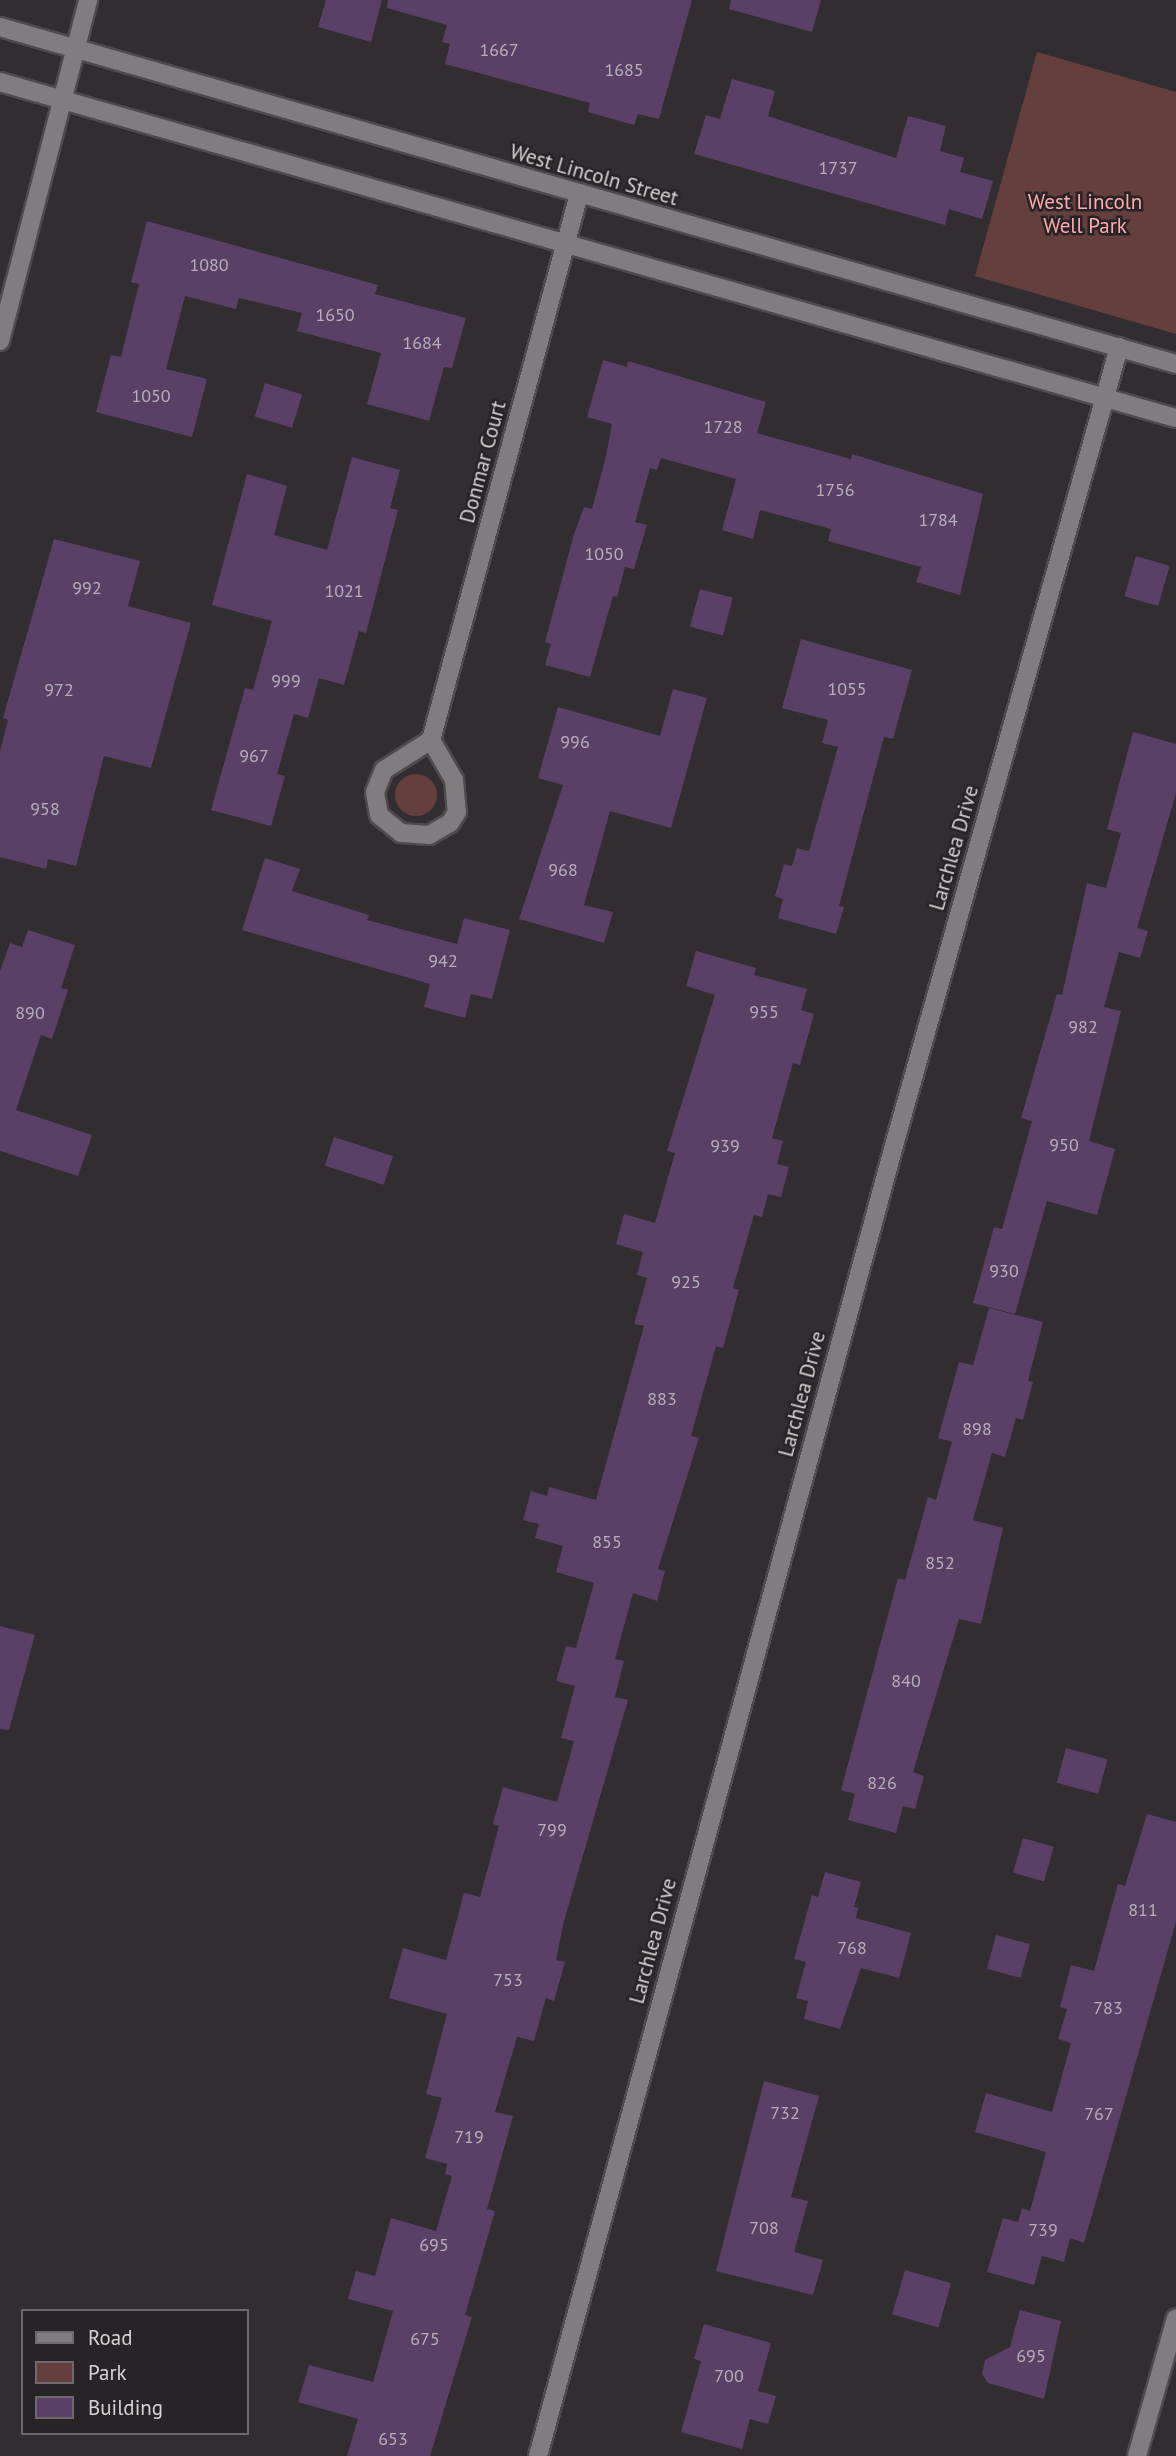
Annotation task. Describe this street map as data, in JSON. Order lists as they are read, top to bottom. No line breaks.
{"streets":{"street":["West Lincoln Street","Donmar Court","Larchlea Drive"]},"crossings":[["West Lincoln Street","Donmar Court"],["West Lincoln Street","Larchlea Drive"]],"parks":["West Lincoln Well Park"],"house_numbers":["1667","1685","1737","1080","1650","1684","1050","1728","1756","1784","1050","992","1021","999","1055","972","996","967","958","968","942","955","890","982","950","939","930","925","883","898","855","852","840","826","799","811","768","753","783","732","767","719","708","739","695","675","695","700","653"],"legend":["Road","Park","Building"]}
